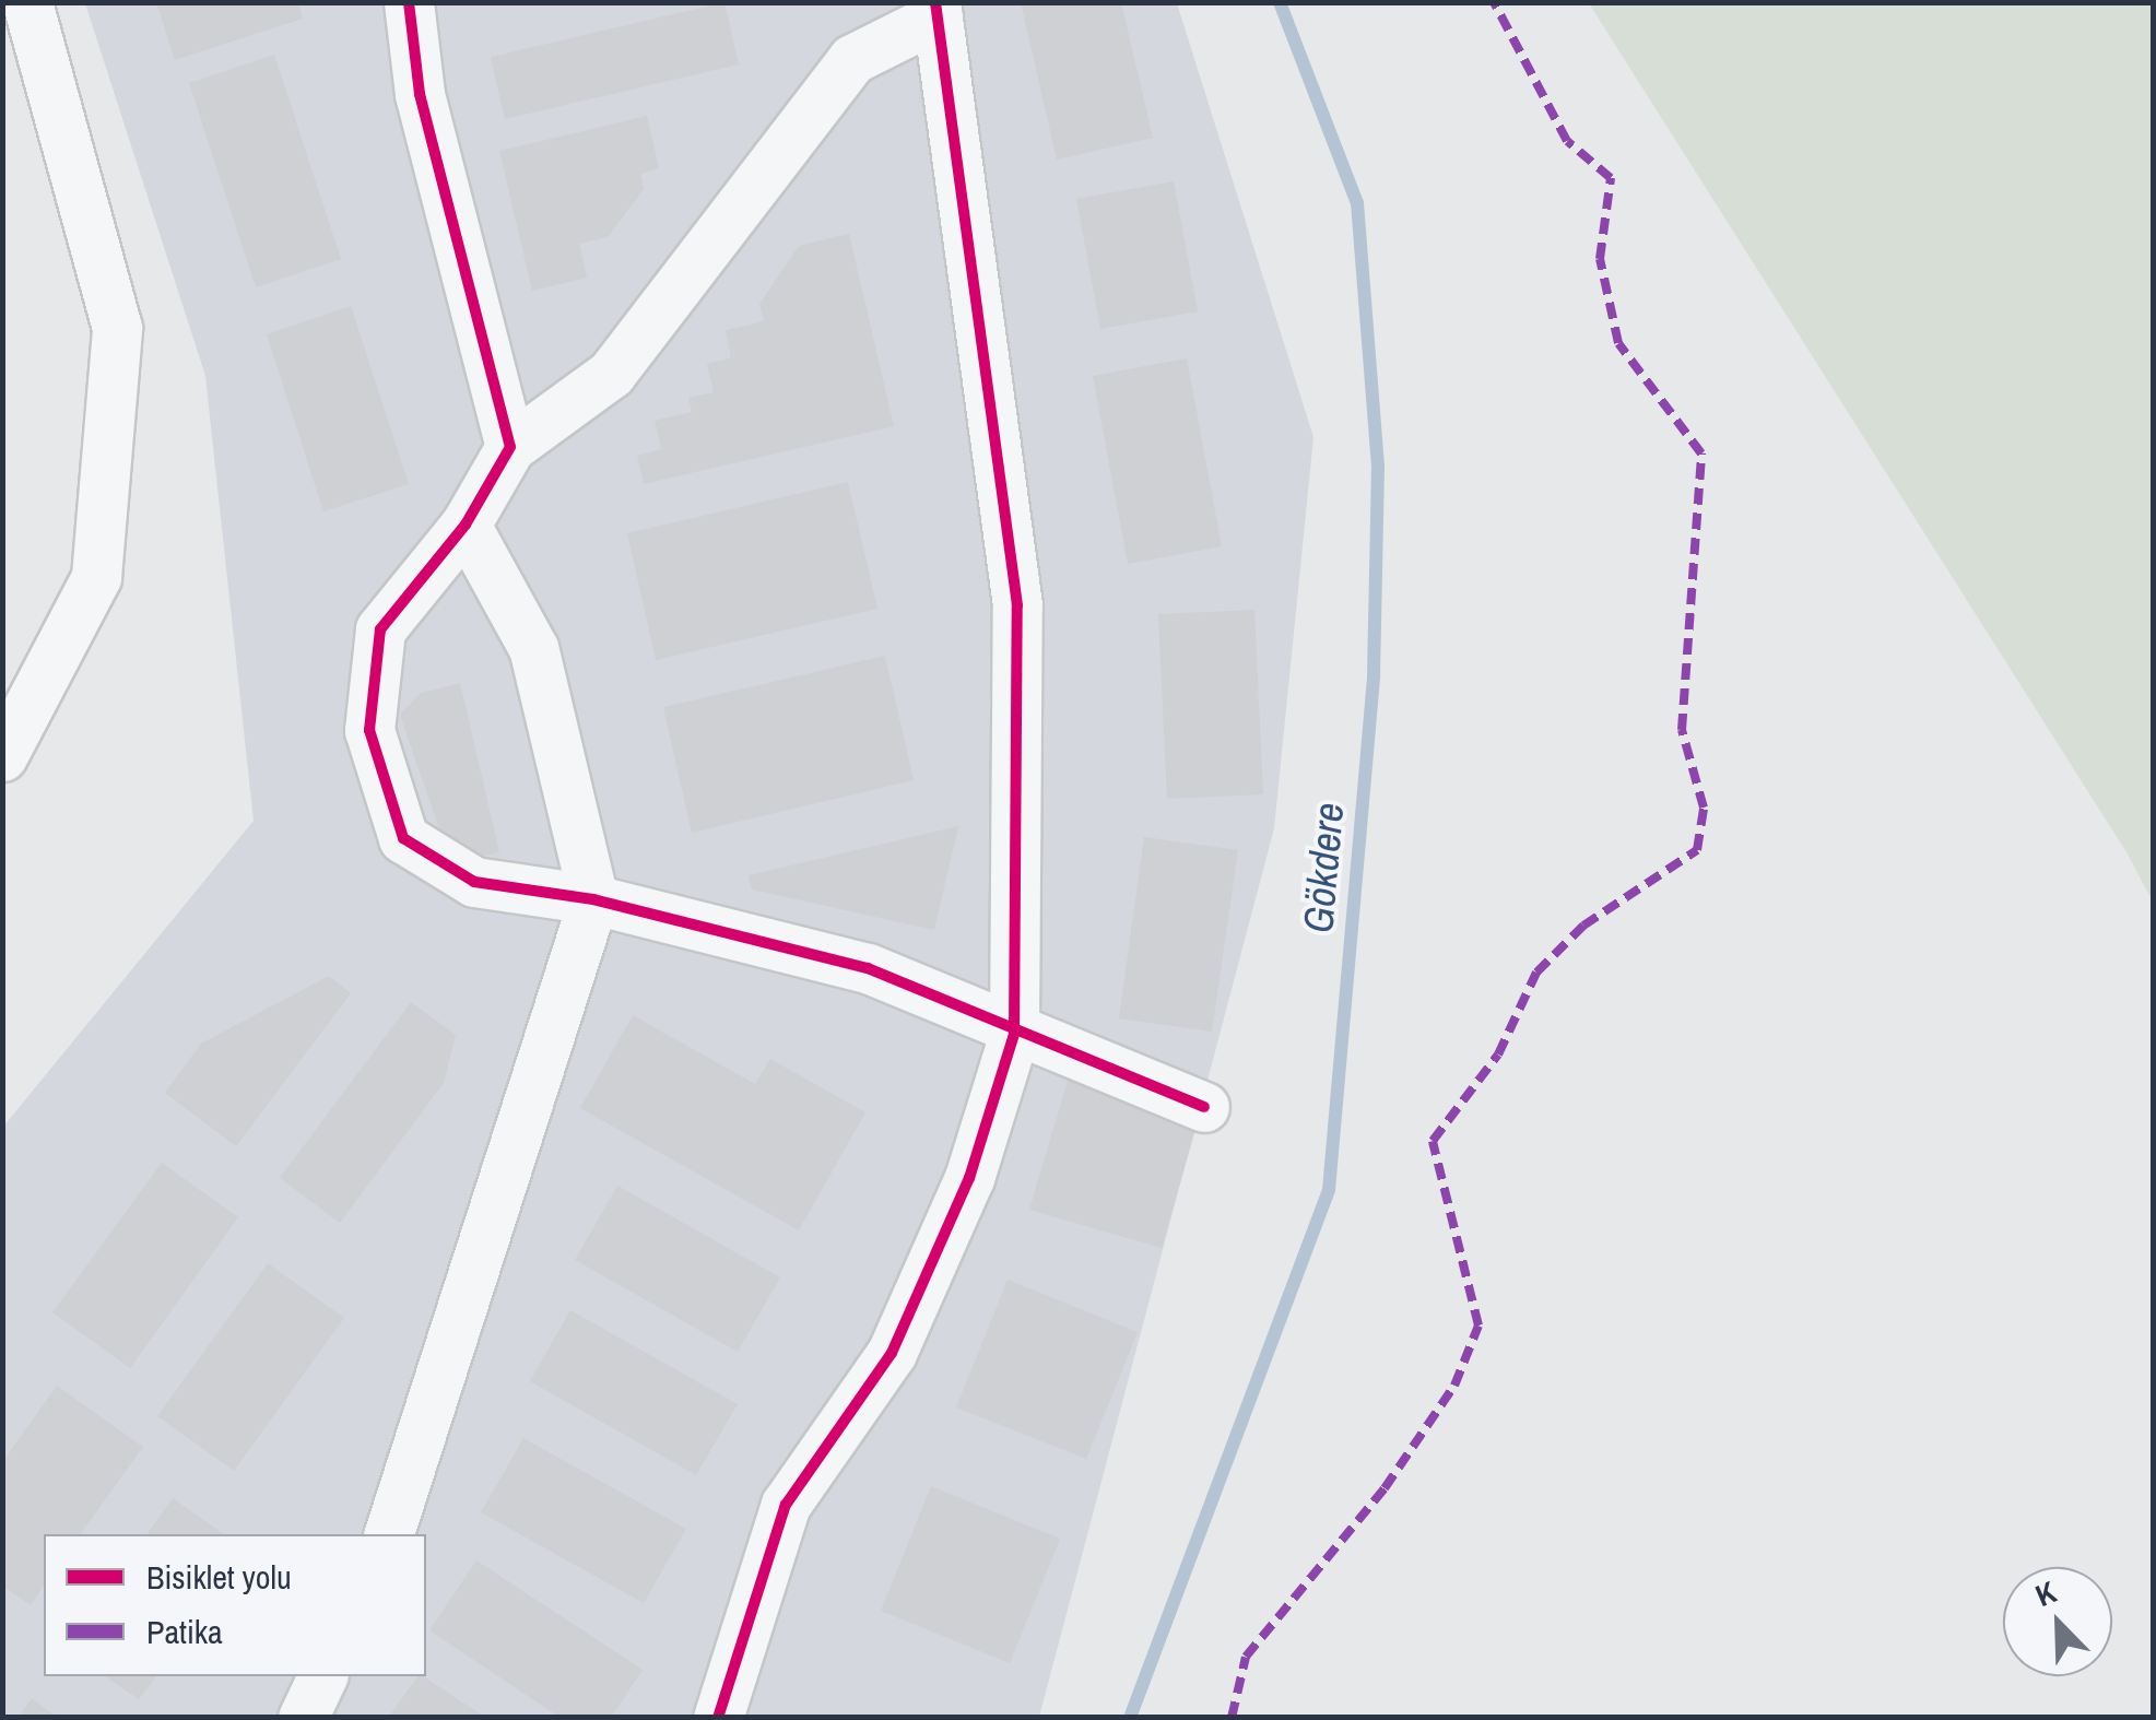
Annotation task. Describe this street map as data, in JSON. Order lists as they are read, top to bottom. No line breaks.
{"water":["Gökdere"],"legend":["Bisiklet yolu","Patika"],"north":"top left"}
